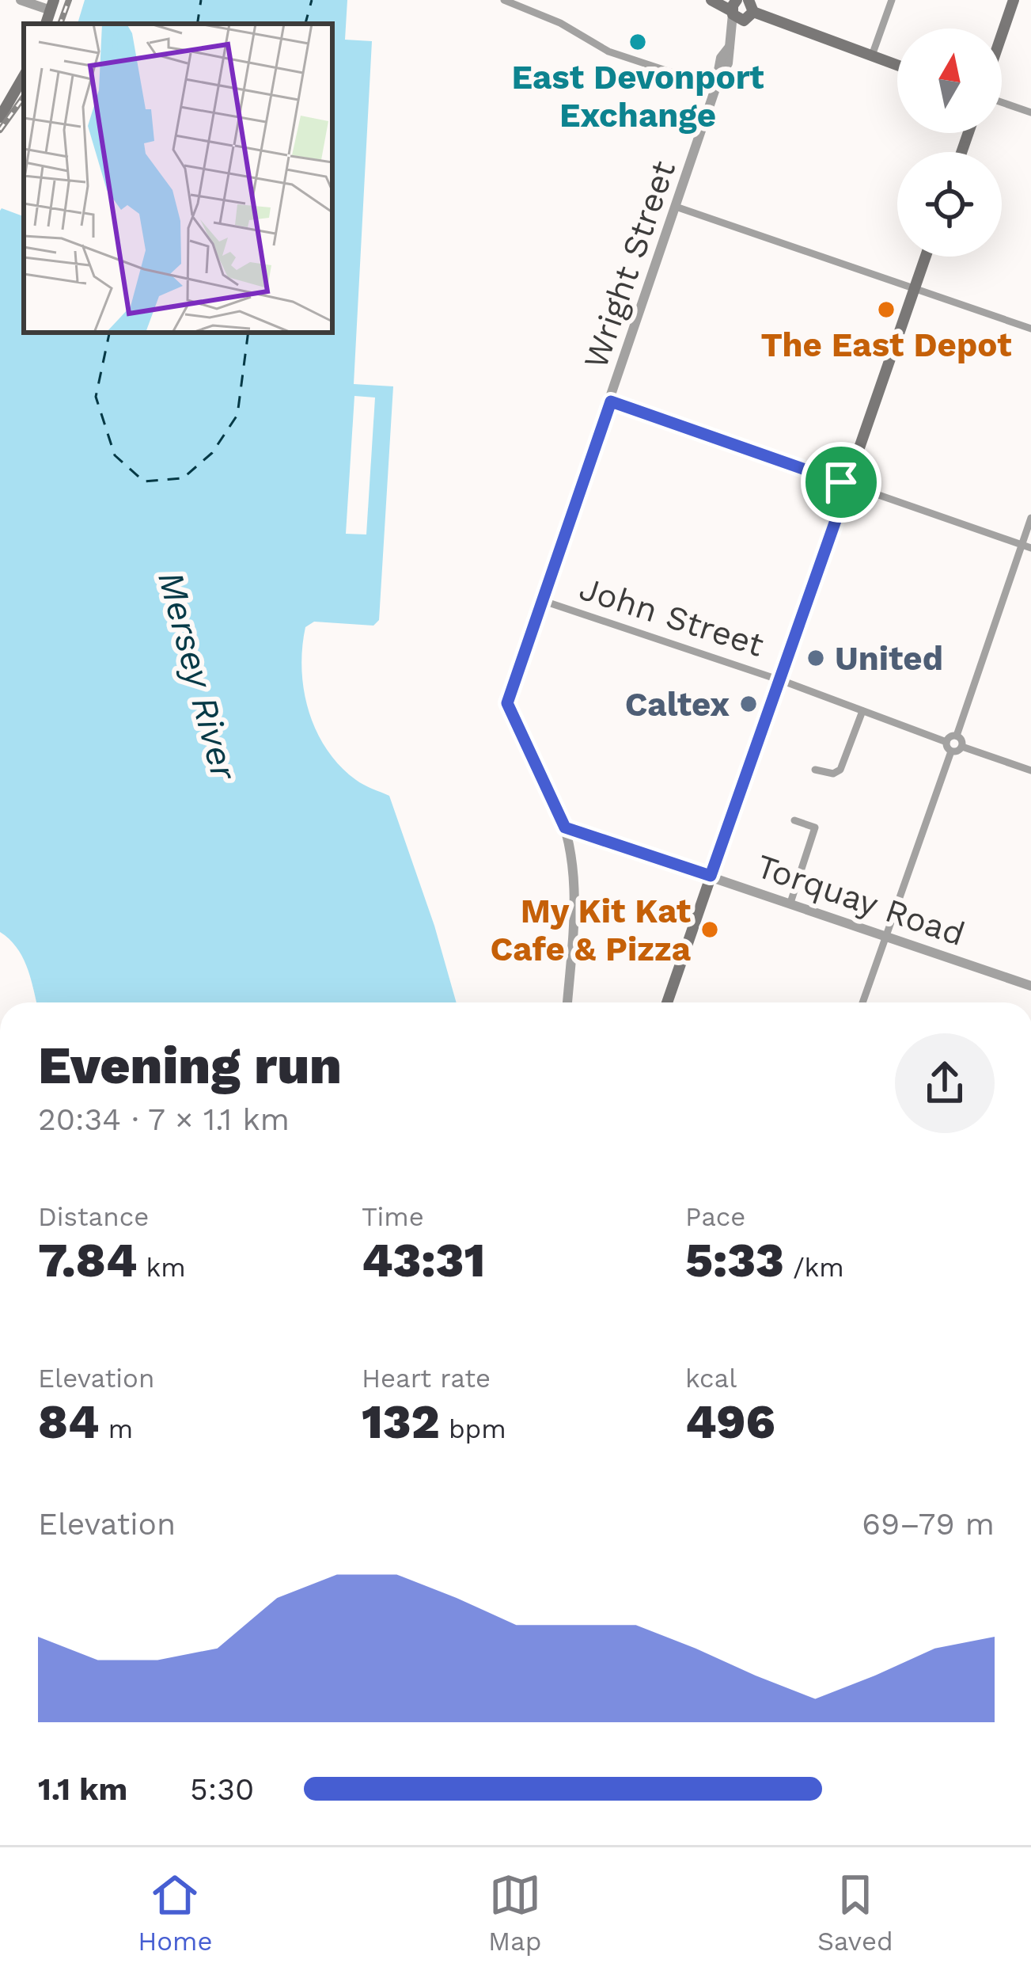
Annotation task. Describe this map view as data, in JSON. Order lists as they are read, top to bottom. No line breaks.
{"streets":{"street":["Wright Street","John Street","Torquay Road"]},"crossings":[["Wright Street","John Street"],["Wright Street","Torquay Road"]],"water":["Mersey River"],"places":["East Devonport Exchange","The East Depot","United","Caltex","My Kit Kat Cafe & Pizza"],"north":"top","page":{"heading":["Evening run","20:34 · 7 × 1.1 km"],"stats":[["Distance","7.84 km"],["Time","43:31"],["Pace","5:33 /km"],["Elevation","84 m"],["Heart rate","132 bpm"],["kcal","496"]],"chart":["Elevation","69–79 m"],"list":[{"name":"1.1 km","note":"5:30"}],"tabs":["Home","Map","Saved"]}}
